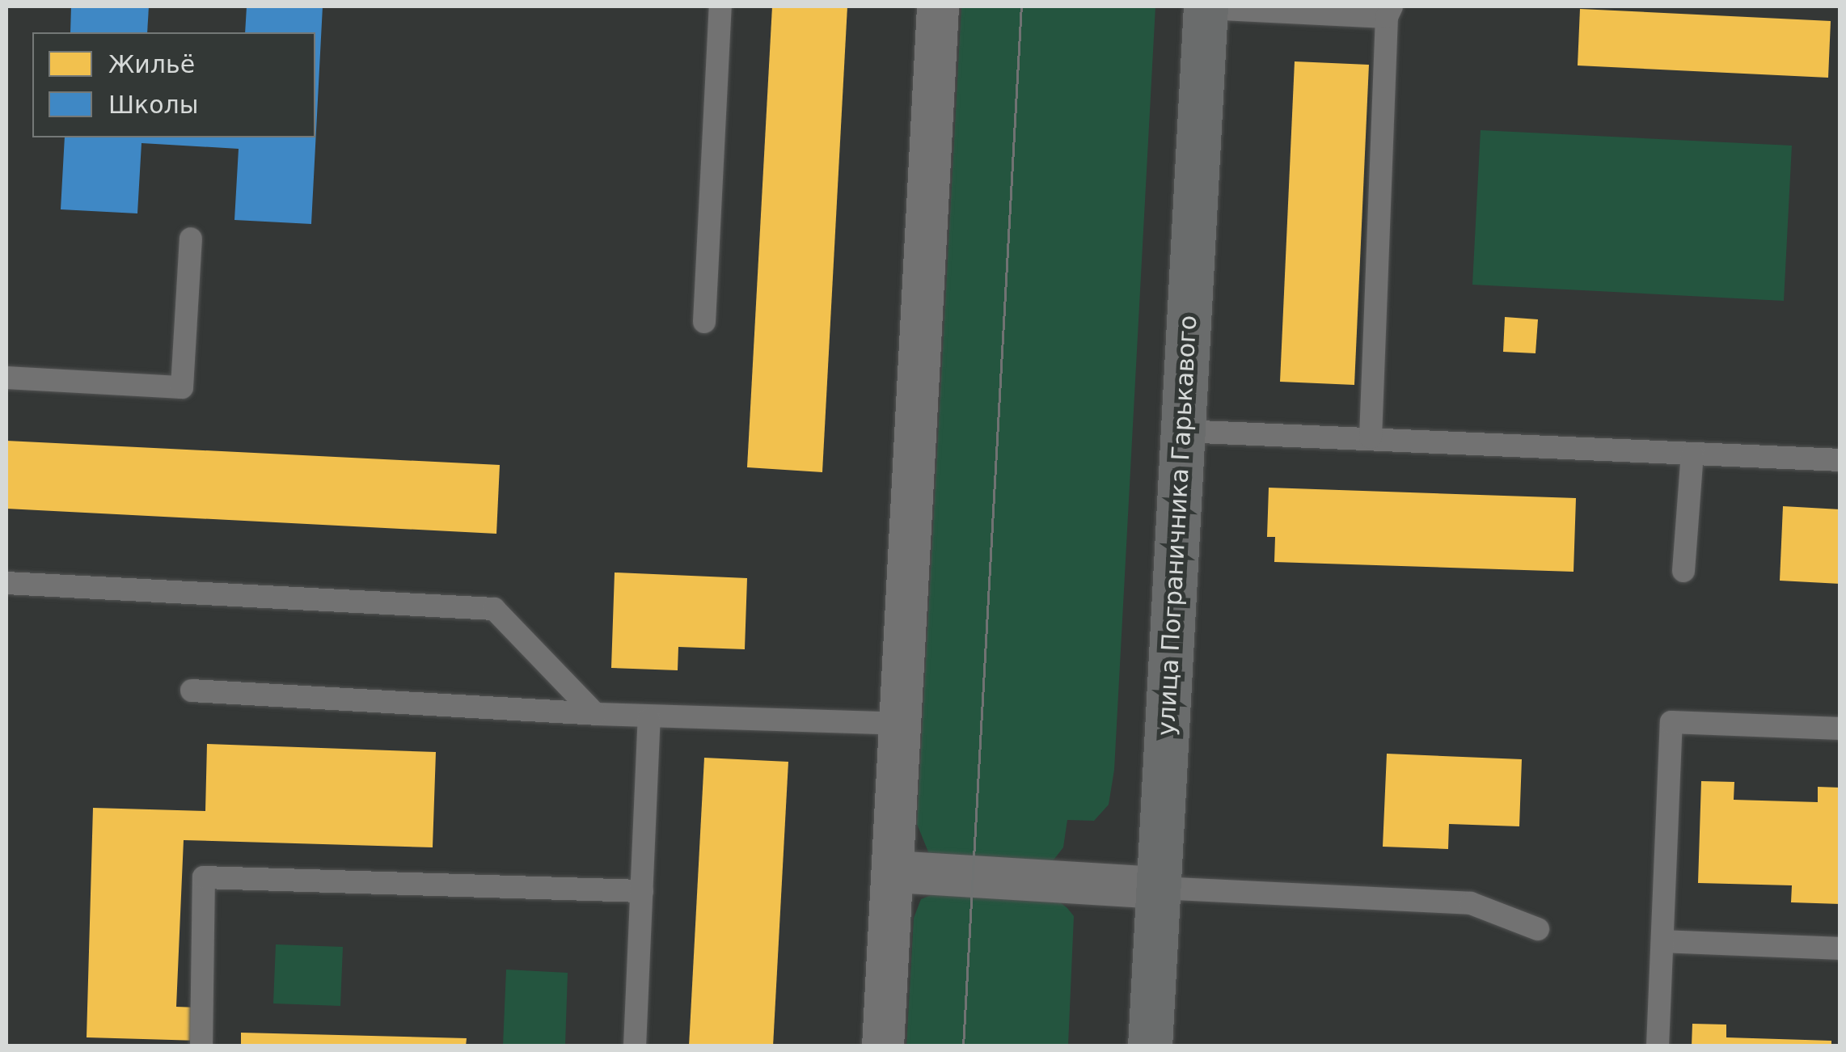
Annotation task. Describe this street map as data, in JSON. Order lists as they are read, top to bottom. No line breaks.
{"streets":{"street":["улица Пограничника Гарькавого"]},"legend":["Жильё","Школы"]}
